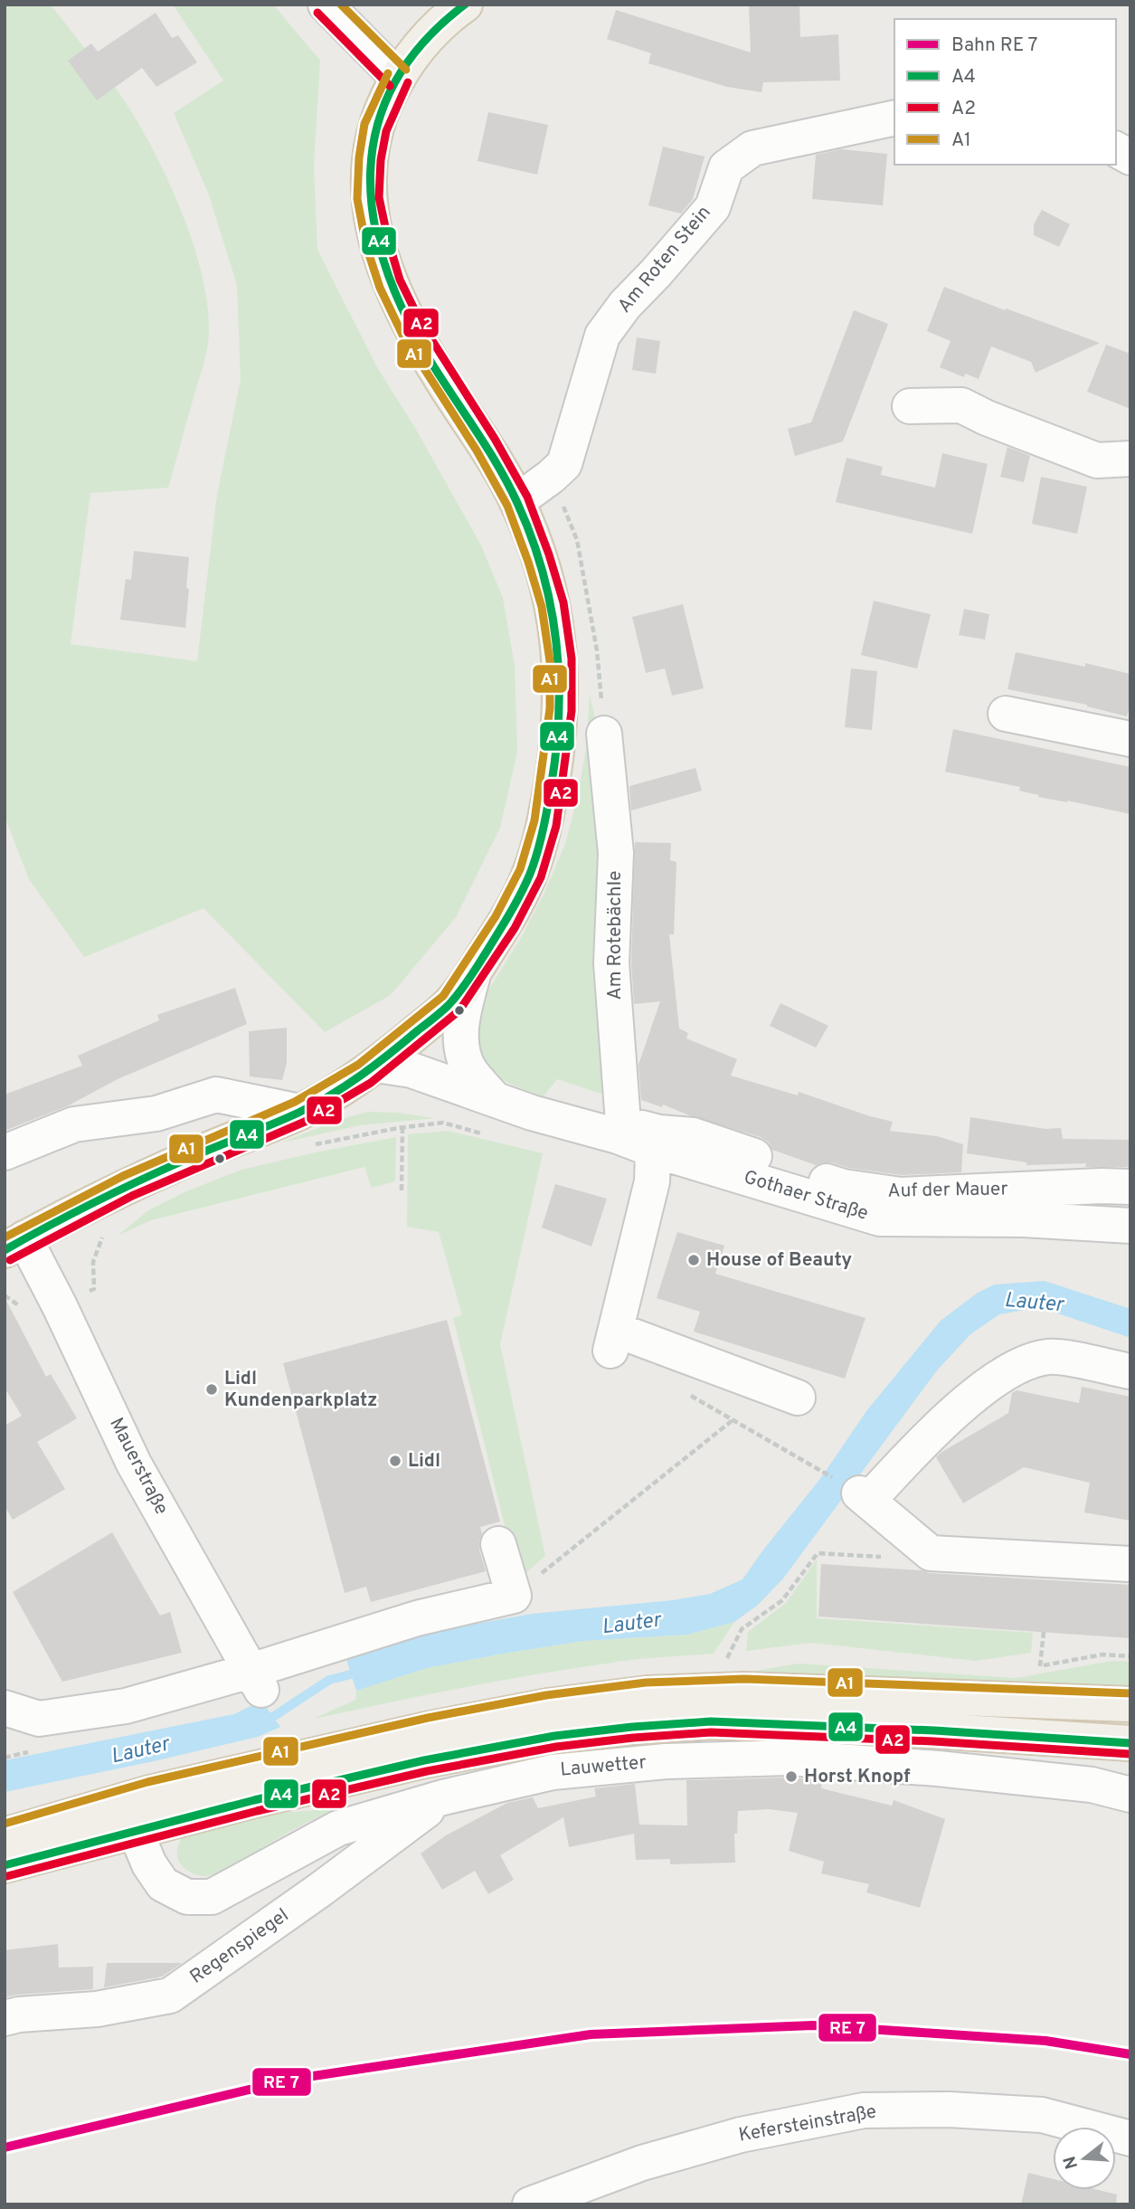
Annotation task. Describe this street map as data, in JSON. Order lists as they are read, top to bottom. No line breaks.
{"streets":{"street":["Am Roten Stein","Am Rotebächle","Auf der Mauer","Gothaer Straße","Mauerstraße","Lauwetter","Regenspiegel","Kefersteinstraße"]},"crossings":[["Am Rotebächle","Auf der Mauer"],["Am Rotebächle","Gothaer Straße"],["Auf der Mauer","Gothaer Straße"],["Lauwetter","Regenspiegel"]],"water":["Lauter"],"places":["House of Beauty","Lidl Kundenparkplatz","Lidl","Horst Knopf"],"lines":["transit line A4","transit line A1","transit line A2"],"legend":["Bahn RE 7","A4","A2","A1"],"north":"left"}
